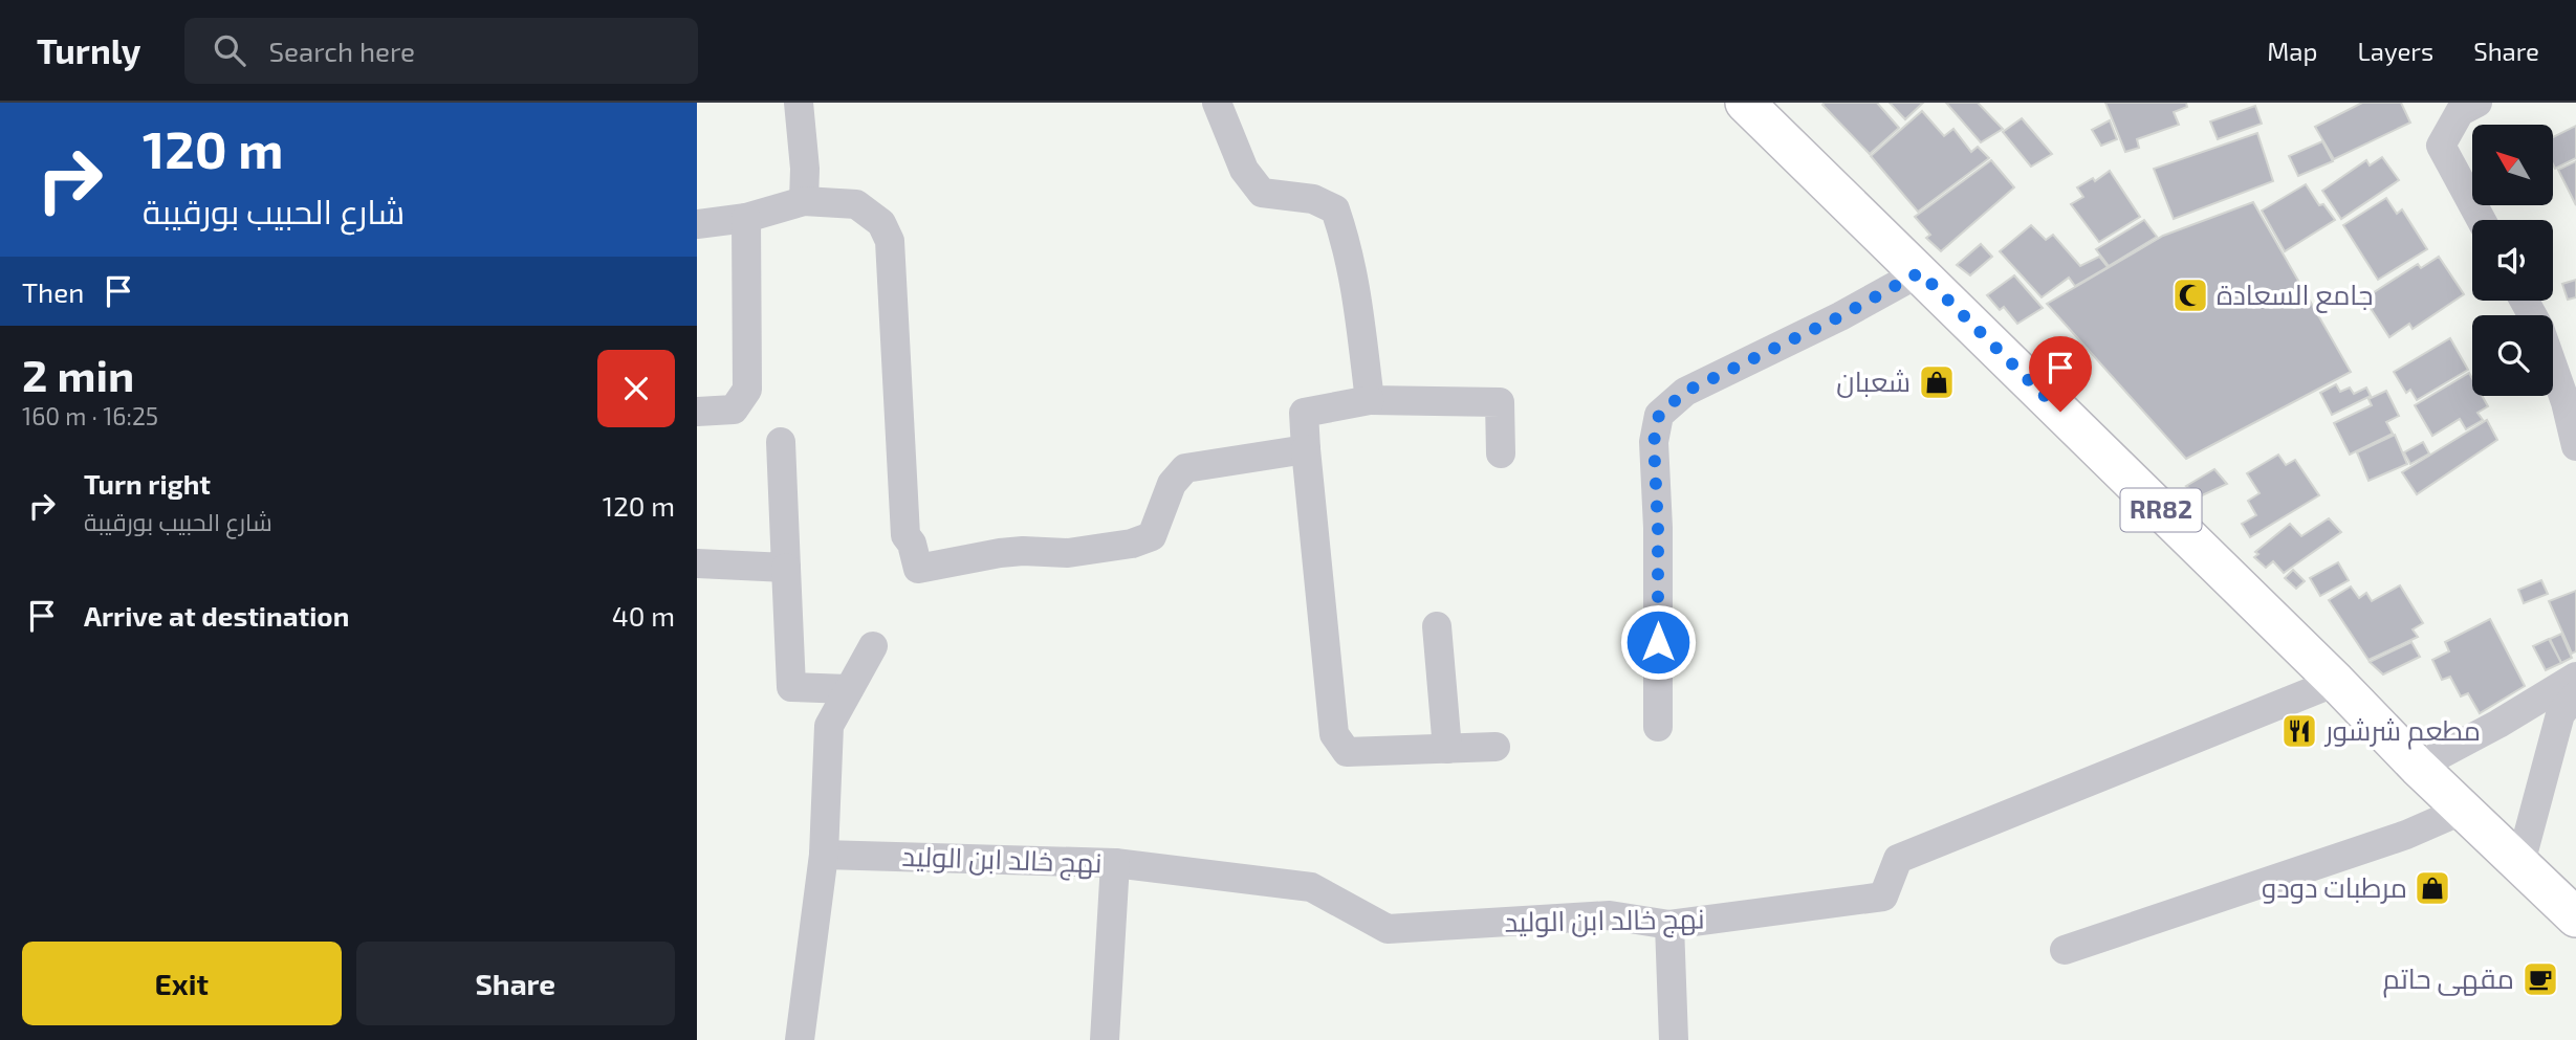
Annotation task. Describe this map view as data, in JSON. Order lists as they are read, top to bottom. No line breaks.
{"streets":{"main road":["RR82"],"street":["نهج خالد ابن الوليد"]},"crossings":[["RR82","نهج خالد ابن الوليد"]],"places":{"mosque":["جامع السعادة"],"shop":["شعبان","مرطبات دودو"],"restaurant":["مطعم شرشور"],"cafe":["مقهى حاتم"]},"north":"top left","page":{"header":"Turnly","search":"Search here","nav":["Map","Layers","Share"],"turn":["120 m","شارع الحبيب بورقيبة"],"then":"Then","heading":["2 min","160 m · 16:25"],"list":[{"name":"Turn right","note":"شارع الحبيب بورقيبة","value":"120 m"},{"name":"Arrive at destination","value":"40 m"}],"buttons":["Exit","Share"]}}
